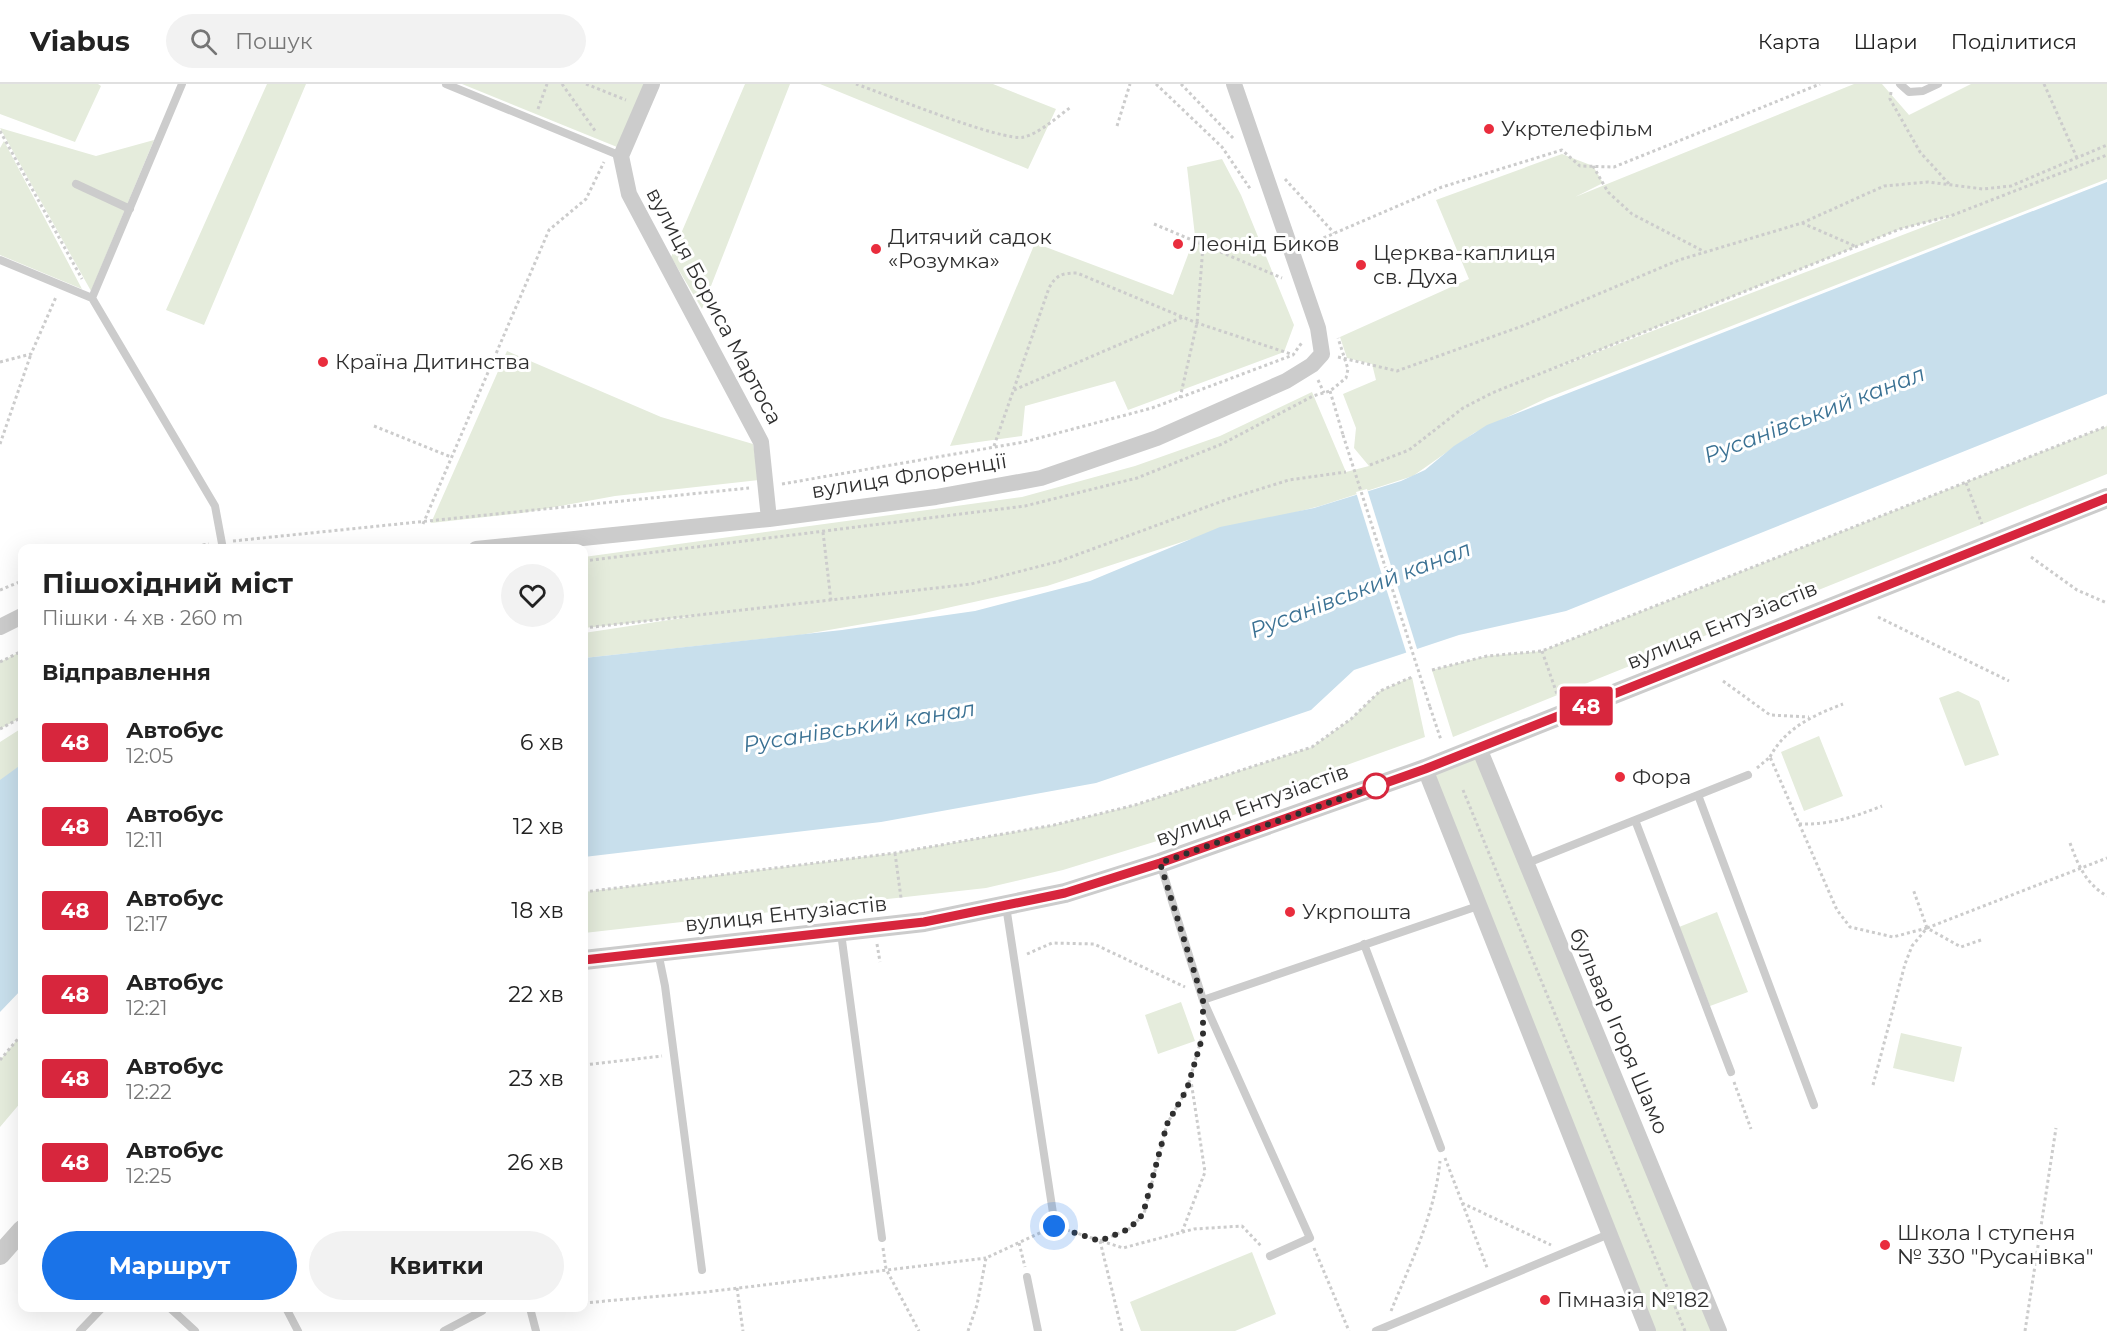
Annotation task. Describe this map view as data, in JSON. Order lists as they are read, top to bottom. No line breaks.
{"streets":{"street":["вулиця Бориса Мартоса","вулиця Флоренції","вулиця Ентузіастів","бульвар Ігоря Шамо"]},"crossings":[["вулиця Бориса Мартоса","вулиця Флоренції"],["вулиця Ентузіастів","бульвар Ігоря Шамо"]],"water":["Русанівський канал"],"places":["Укртелефільм","Леонід Биков","Дитячий садок «Розумка»","Церква-каплиця св. Духа","Країна Дитинства","Фора","Укрпошта","Школа І ступеня № 330 \"Русанівка\"","Гімназія №182"],"lines":["bus line 48"],"page":{"header":"Viabus","search":"Пошук","nav":["Карта","Шари","Поділитися"],"on_map":"48","heading":[["Пішохідний міст","Пішки · 4 хв · 260 m"],"Відправлення"],"list":[{"mark":"48","name":"Автобус","note":"12:05","value":"6 хв"},{"mark":"48","name":"Автобус","note":"12:11","value":"12 хв"},{"mark":"48","name":"Автобус","note":"12:17","value":"18 хв"},{"mark":"48","name":"Автобус","note":"12:21","value":"22 хв"},{"mark":"48","name":"Автобус","note":"12:22","value":"23 хв"},{"mark":"48","name":"Автобус","note":"12:25","value":"26 хв"}],"buttons":["Маршрут","Квитки"]}}
